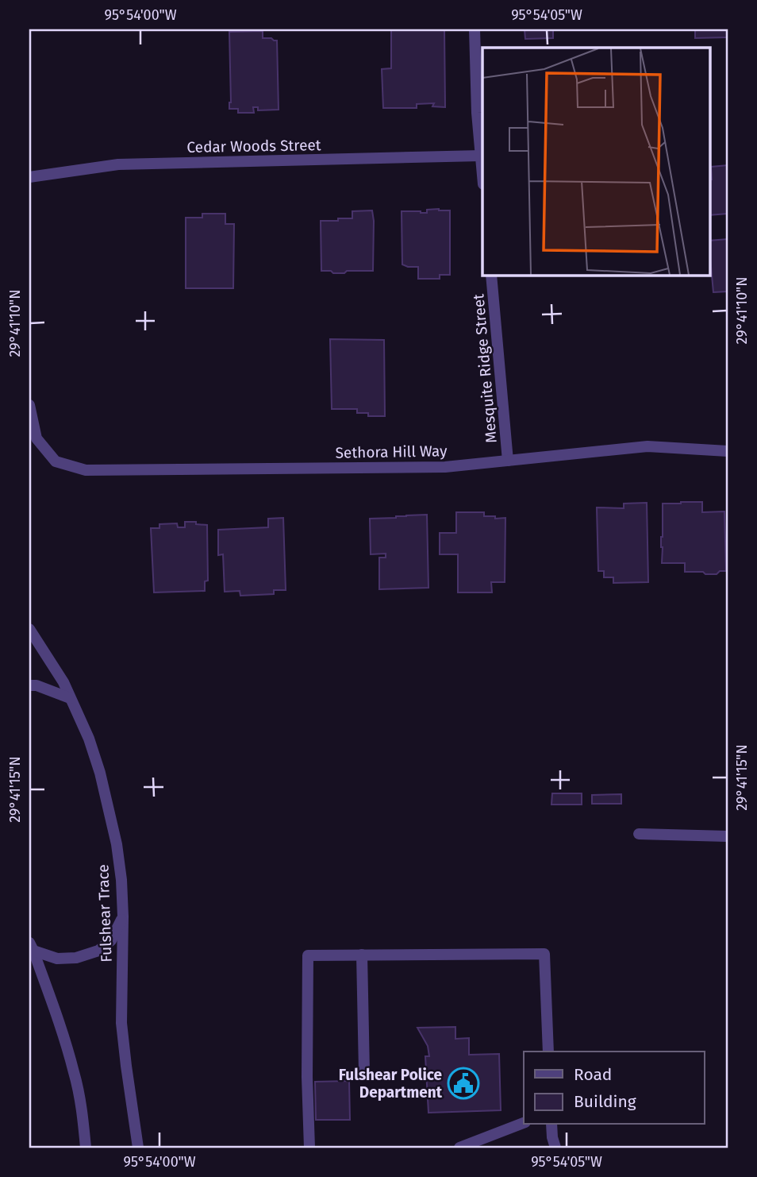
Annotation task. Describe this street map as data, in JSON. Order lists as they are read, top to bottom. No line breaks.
{"streets":{"street":["Cedar Woods Street","Mesquite Ridge Street","Sethora Hill Way","Fulshear Trace"]},"crossings":[["Mesquite Ridge Street","Sethora Hill Way"]],"places":{"public building":["Fulshear Police Department"]},"legend":["Road","Building"],"coordinates":["95°54'00\"W","95°54'05\"W","29°41'10\"N","29°41'15\"N"]}
